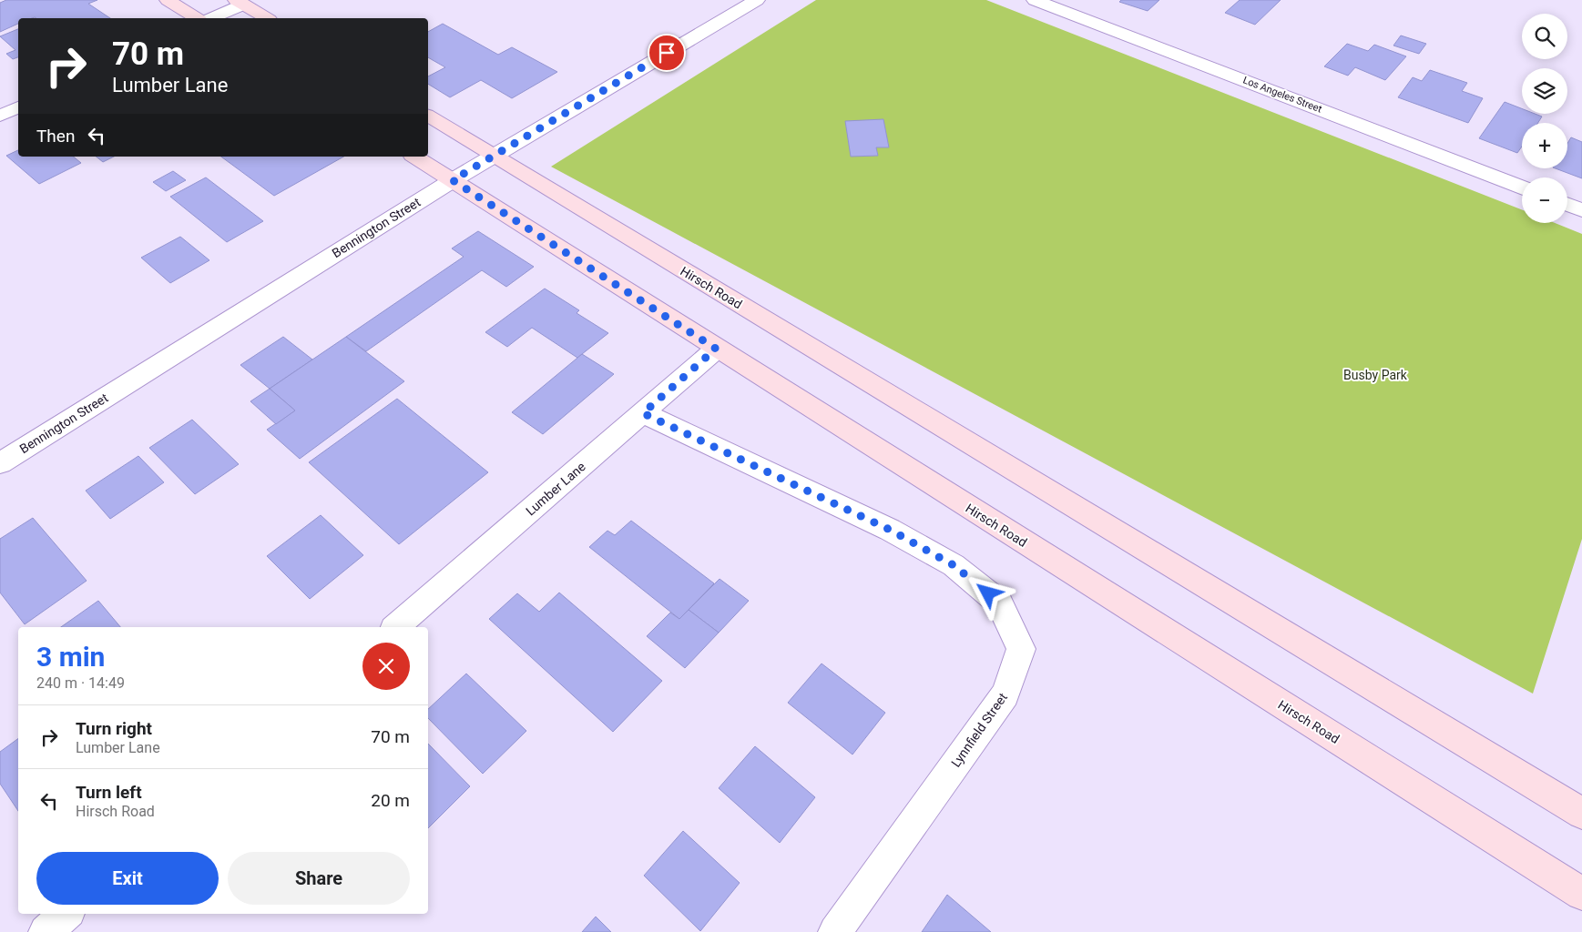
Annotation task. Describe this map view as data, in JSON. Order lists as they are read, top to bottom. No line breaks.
{"streets":{"main road":["Hirsch Road"],"street":["Los Angeles Street","Bennington Street","Lumber Lane","Lynnfield Street"]},"crossings":[["Bennington Street","Hirsch Road"],["Hirsch Road","Lumber Lane"],["Lumber Lane","Lynnfield Street"]],"parks":["Busby Park"],"page":{"map_buttons":["+","−"],"turn":["70 m","Lumber Lane"],"then":"Then","heading":["3 min","240 m · 14:49"],"list":[{"name":"Turn right","note":"Lumber Lane","value":"70 m"},{"name":"Turn left","note":"Hirsch Road","value":"20 m"}],"buttons":["Exit","Share"]}}
